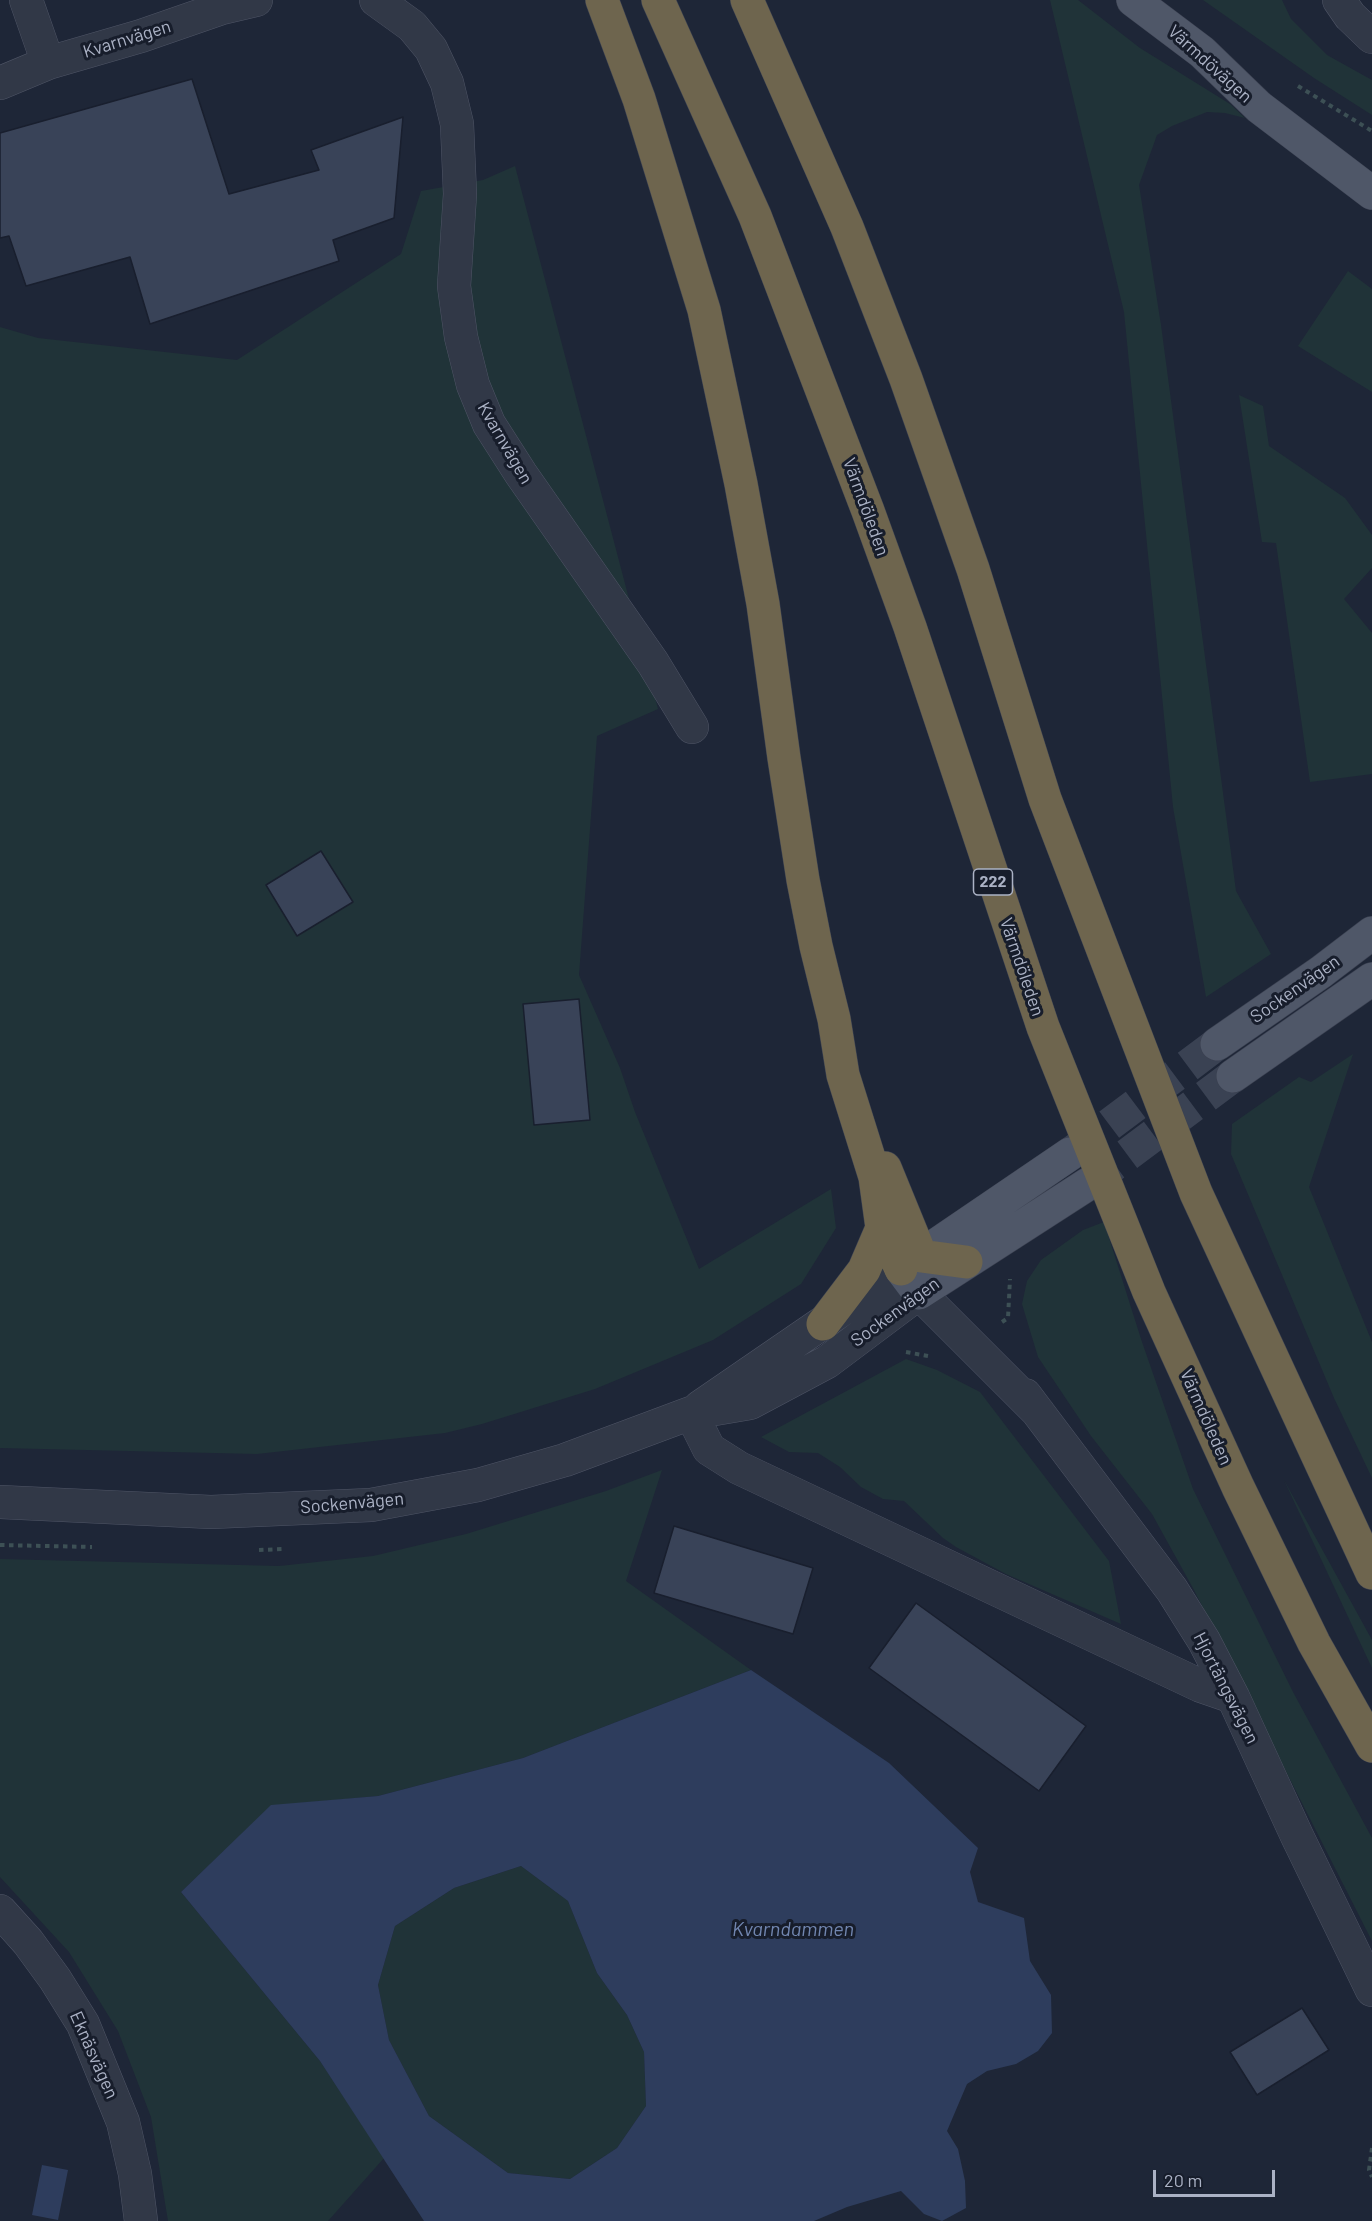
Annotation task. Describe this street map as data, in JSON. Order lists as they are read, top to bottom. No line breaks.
{"streets":{"highway":["Värmdöleden","222"],"main road":["Värmdövägen","Sockenvägen"],"street":["Kvarnvägen","Hjortängsvägen","Eknäsvägen"]},"crossings":[["Sockenvägen","Hjortängsvägen"]],"water":["Kvarndammen"],"scale_bar":"20 m"}
